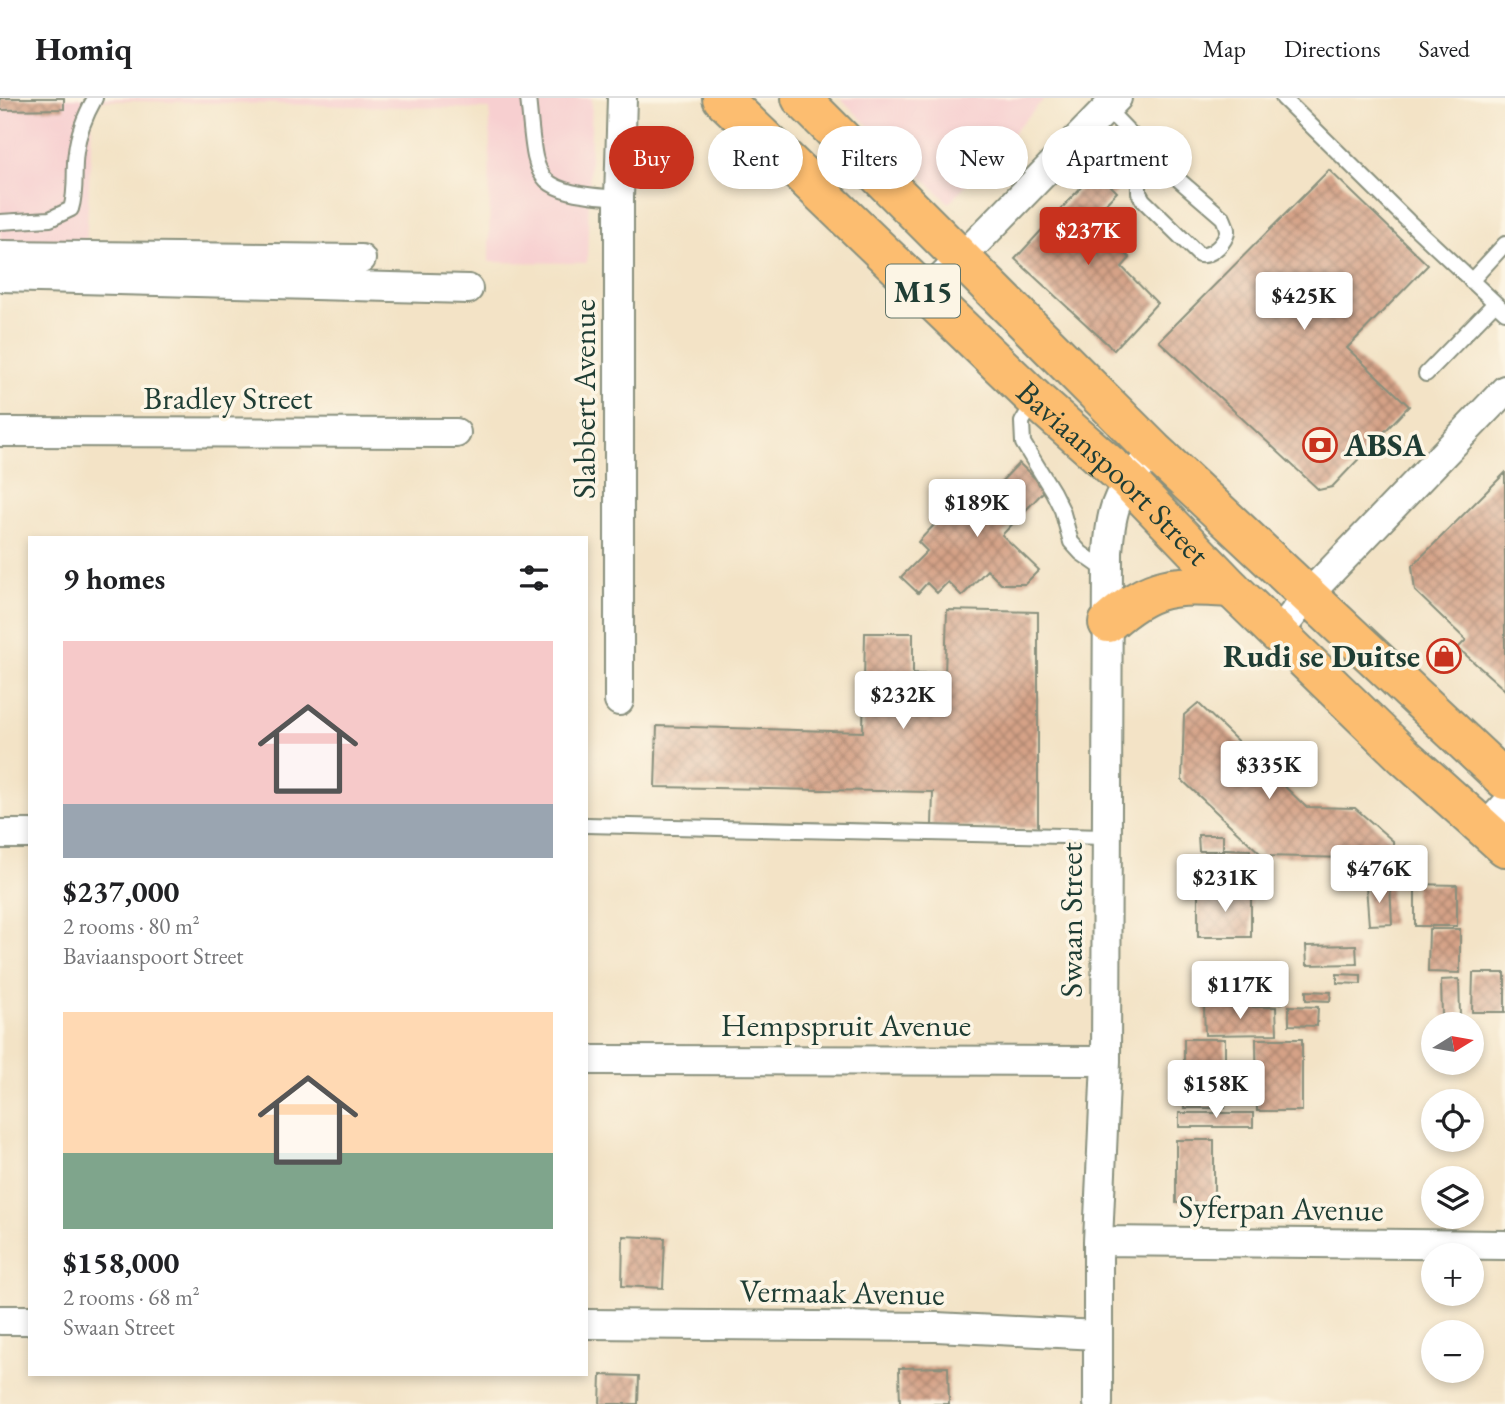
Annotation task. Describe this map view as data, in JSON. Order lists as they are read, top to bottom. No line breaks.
{"streets":{"main road":["M15","Baviaanspoort Street"],"street":["Bradley Street","Slabbert Avenue","Swaan Street","Hempspruit Avenue","Syferpan Avenue","Vermaak Avenue"]},"crossings":[["Baviaanspoort Street","Swaan Street"],["Swaan Street","Hempspruit Avenue"],["Swaan Street","Syferpan Avenue"],["Swaan Street","Vermaak Avenue"]],"places":{"bank":["ABSA"],"shop":["Rudi se Duitse"]},"north":"right","page":{"header":"Homiq","nav":["Map","Directions","Saved"],"chip":["Buy","Rent","Filters","New","Apartment"],"price":["$237K","$425K","$189K","$232K","$335K","$476K","$231K","$117K","$158K"],"heading":"9 homes","list":[{"name":"$237,000","note":"2 rooms · 80 m² · Baviaanspoort Street"},{"name":"$158,000","note":"2 rooms · 68 m² · Swaan Street"}],"map_buttons":["+","−"]}}
